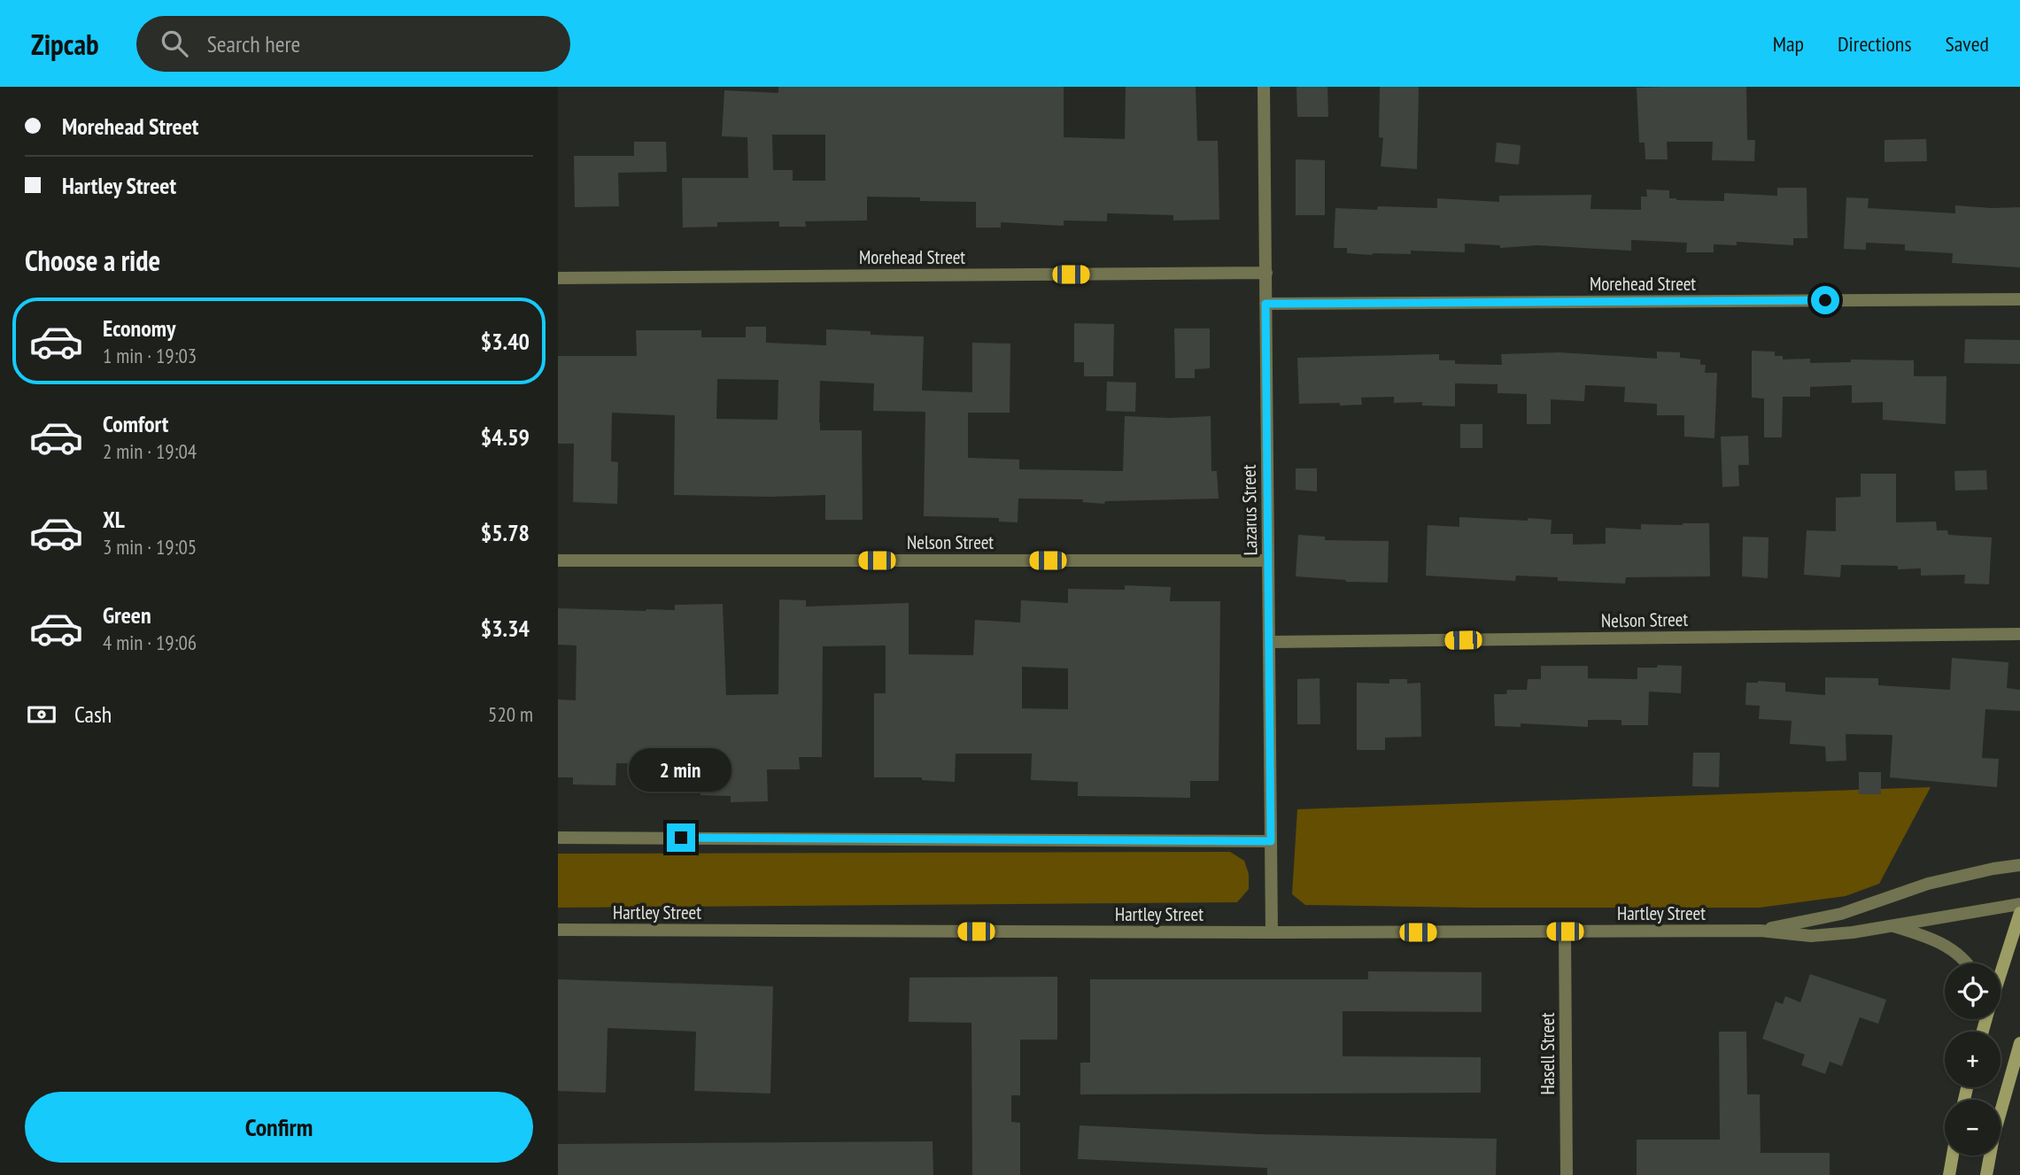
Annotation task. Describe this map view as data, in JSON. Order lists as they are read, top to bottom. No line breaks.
{"streets":{"street":["Morehead Street","Lazarus Street","Nelson Street","Hartley Street","Hasell Street"]},"crossings":[["Morehead Street","Lazarus Street"],["Lazarus Street","Nelson Street"],["Lazarus Street","Hartley Street"],["Hartley Street","Hasell Street"]],"page":{"header":"Zipcab","search":"Search here","nav":["Map","Directions","Saved"],"banner":["Morehead Street","Hartley Street"],"heading":"Choose a ride","list":[{"name":"Economy","note":"1 min · 19:03","value":"$3.40"},{"name":"Comfort","note":"2 min · 19:04","value":"$4.59"},{"name":"XL","note":"3 min · 19:05","value":"$5.78"},{"name":"Green","note":"4 min · 19:06","value":"$3.34"}],"pay":["Cash","520 m"],"bubble":"2 min","map_buttons":["+","−"],"buttons":"Confirm"}}
